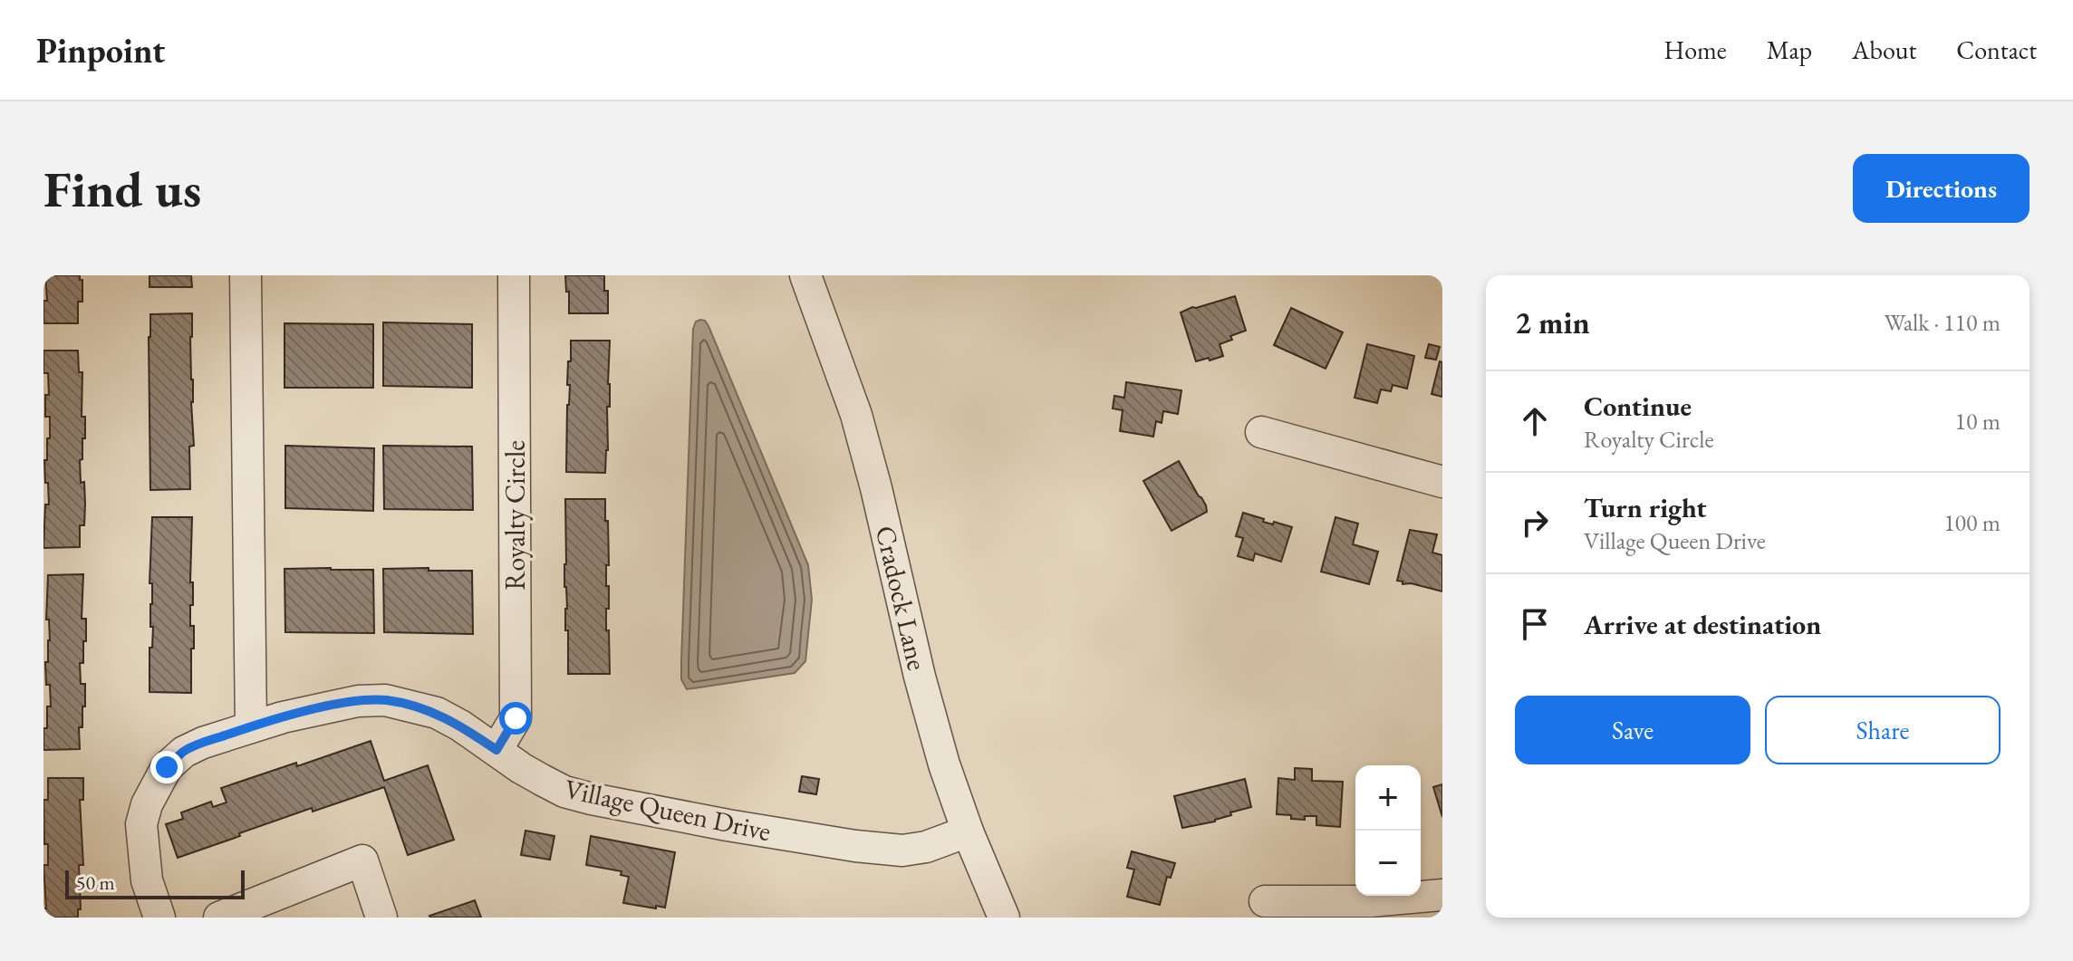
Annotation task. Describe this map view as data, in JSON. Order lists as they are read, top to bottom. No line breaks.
{"streets":{"street":["Royalty Circle","Cradock Lane","Village Queen Drive"]},"crossings":[["Royalty Circle","Village Queen Drive"],["Cradock Lane","Village Queen Drive"]],"scale_bar":"50 m","page":{"header":"Pinpoint","nav":["Home","Map","About","Contact"],"buttons":["Directions",["Save","Share"]],"title":"Find us","heading":["2 min","Walk · 110 m"],"list":[["Continue","Royalty Circle","10 m"],["Turn right","Village Queen Drive","100 m"],"Arrive at destination"],"map_buttons":["+","−"],"scale":"50 m"}}
